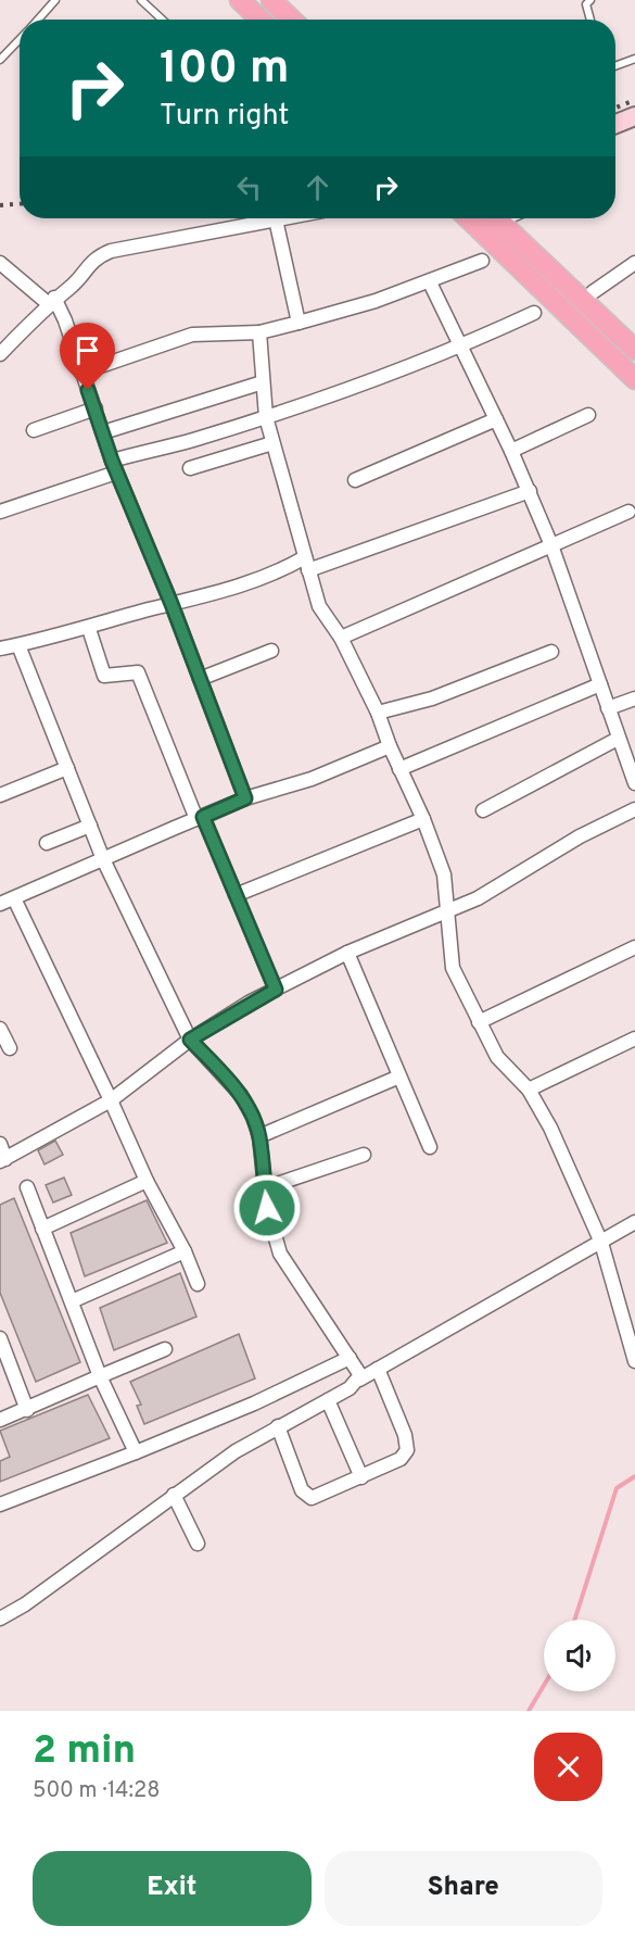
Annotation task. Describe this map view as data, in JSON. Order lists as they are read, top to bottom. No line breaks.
{"page":{"turn":["100 m","Turn right"],"heading":["2 min","500 m · 14:28"],"buttons":["Exit","Share"]}}
